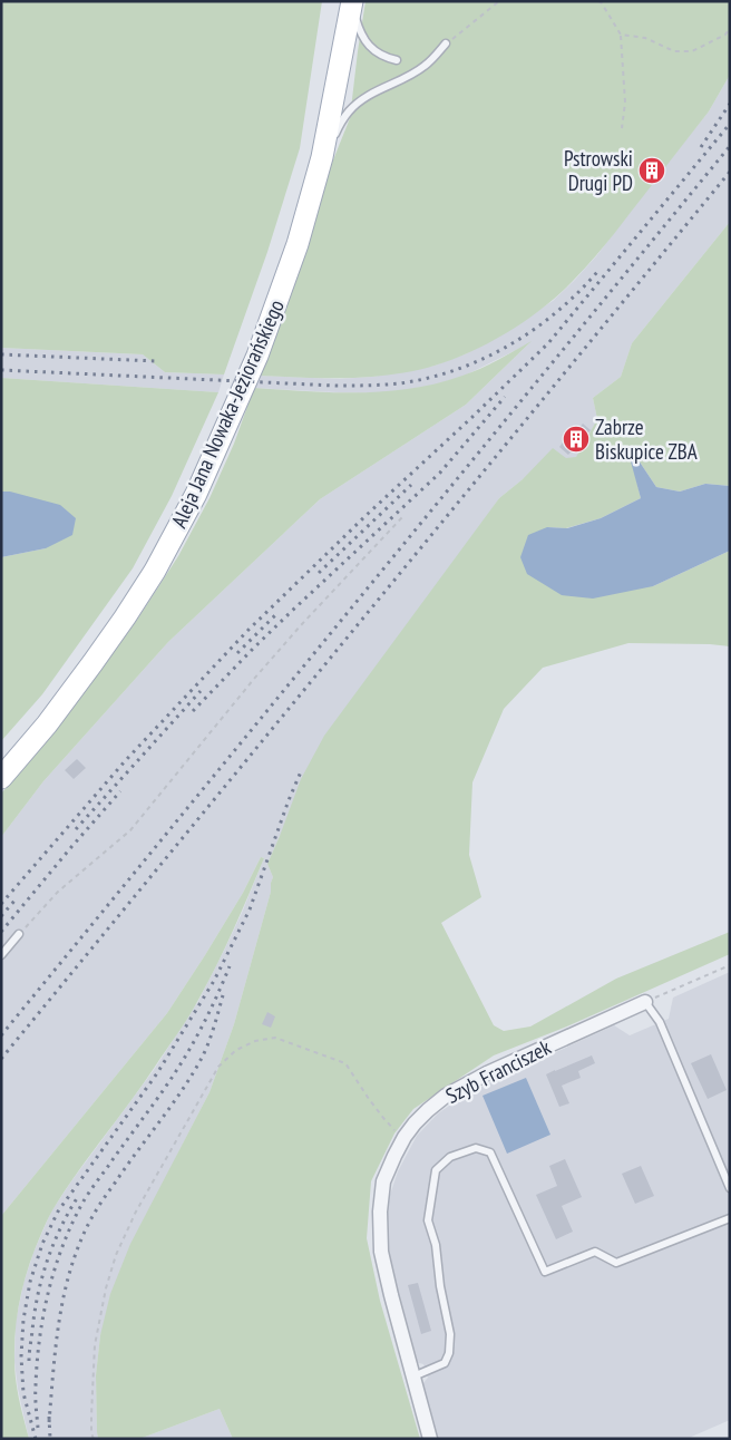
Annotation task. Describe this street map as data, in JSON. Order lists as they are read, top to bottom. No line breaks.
{"streets":{"main road":["Aleja Jana Nowaka-Jeziorańskiego"],"street":["Szyb Franciszek"]},"places":{"building":["Pstrowski Drugi PD","Zabrze Biskupice ZBA"]}}
